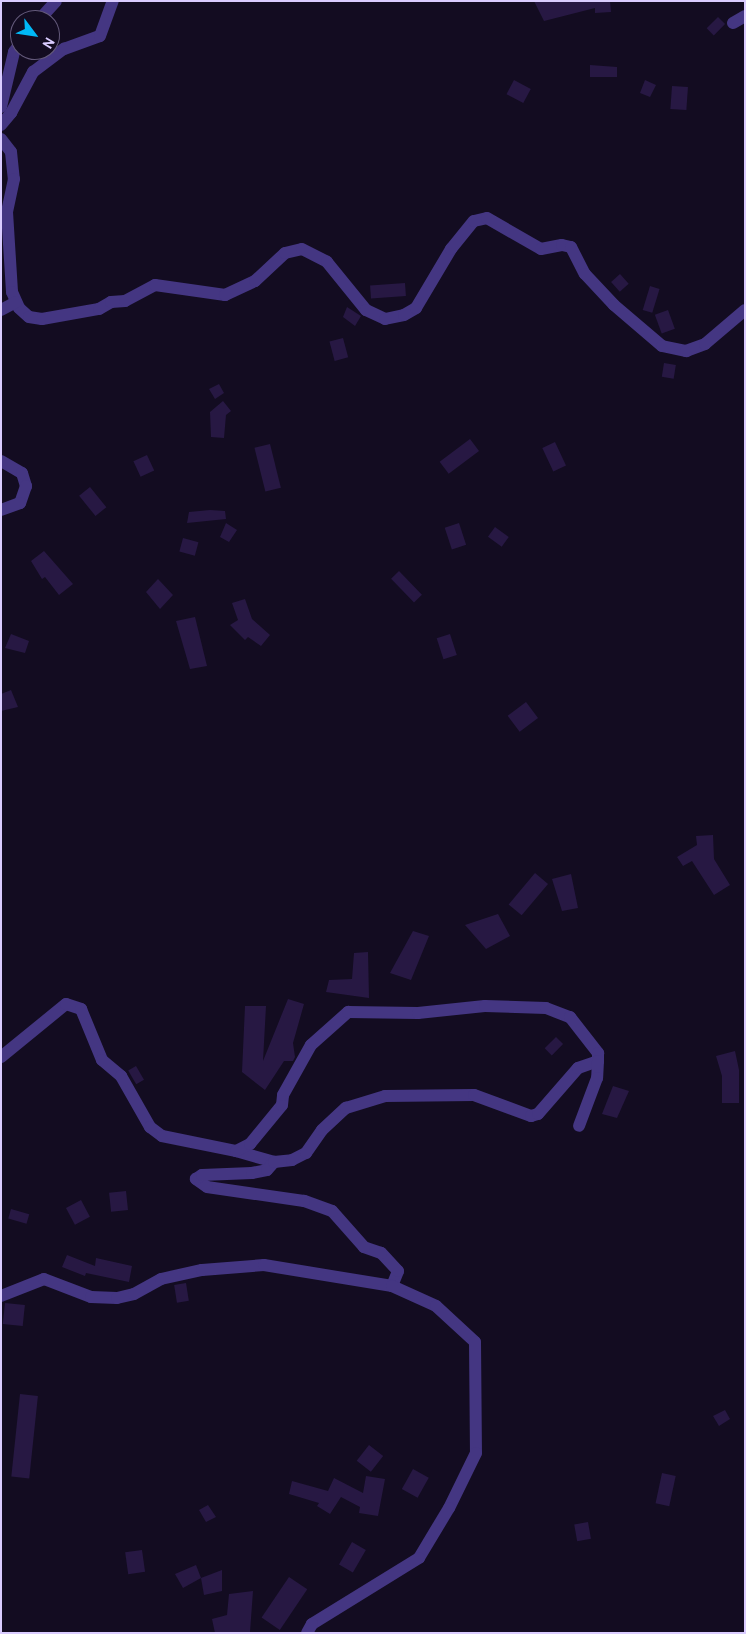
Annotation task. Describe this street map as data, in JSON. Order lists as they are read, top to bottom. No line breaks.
{"north":"bottom right"}
